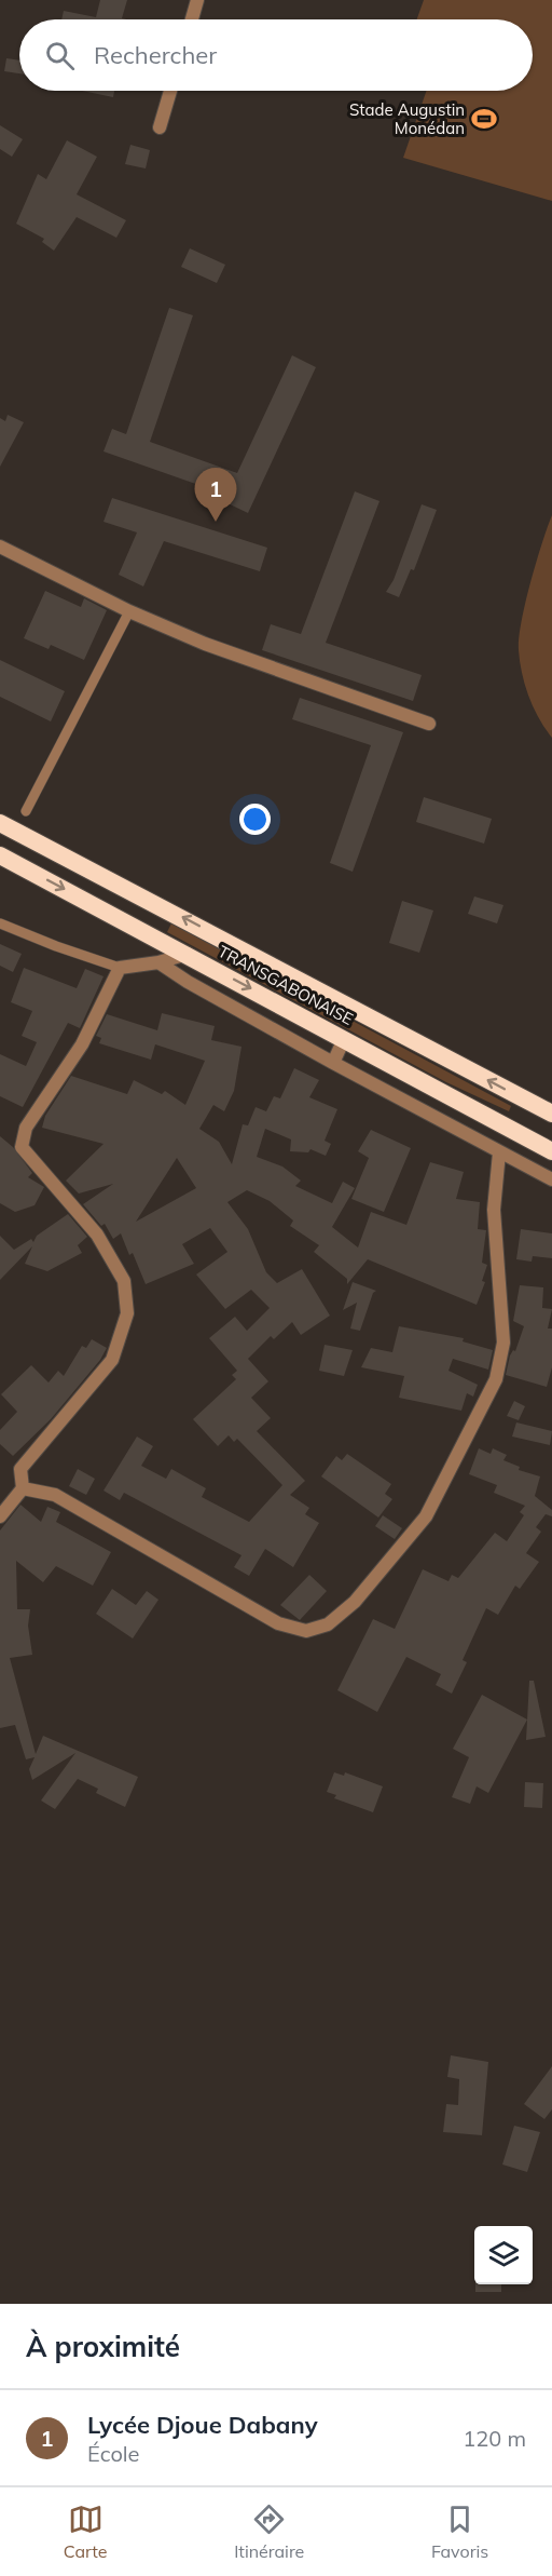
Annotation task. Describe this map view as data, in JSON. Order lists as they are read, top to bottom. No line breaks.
{"streets":{"highway":["TRANSGABONAISE"]},"places":{"sports":["Stade Augustin Monédan"]},"page":{"search":"Rechercher","pins":"1","heading":"À proximité","list":[{"mark":"1","name":"Lycée Djoue Dabany","note":"École","value":"120 m"}],"nav":["Carte","Itinéraire","Favoris"]}}
